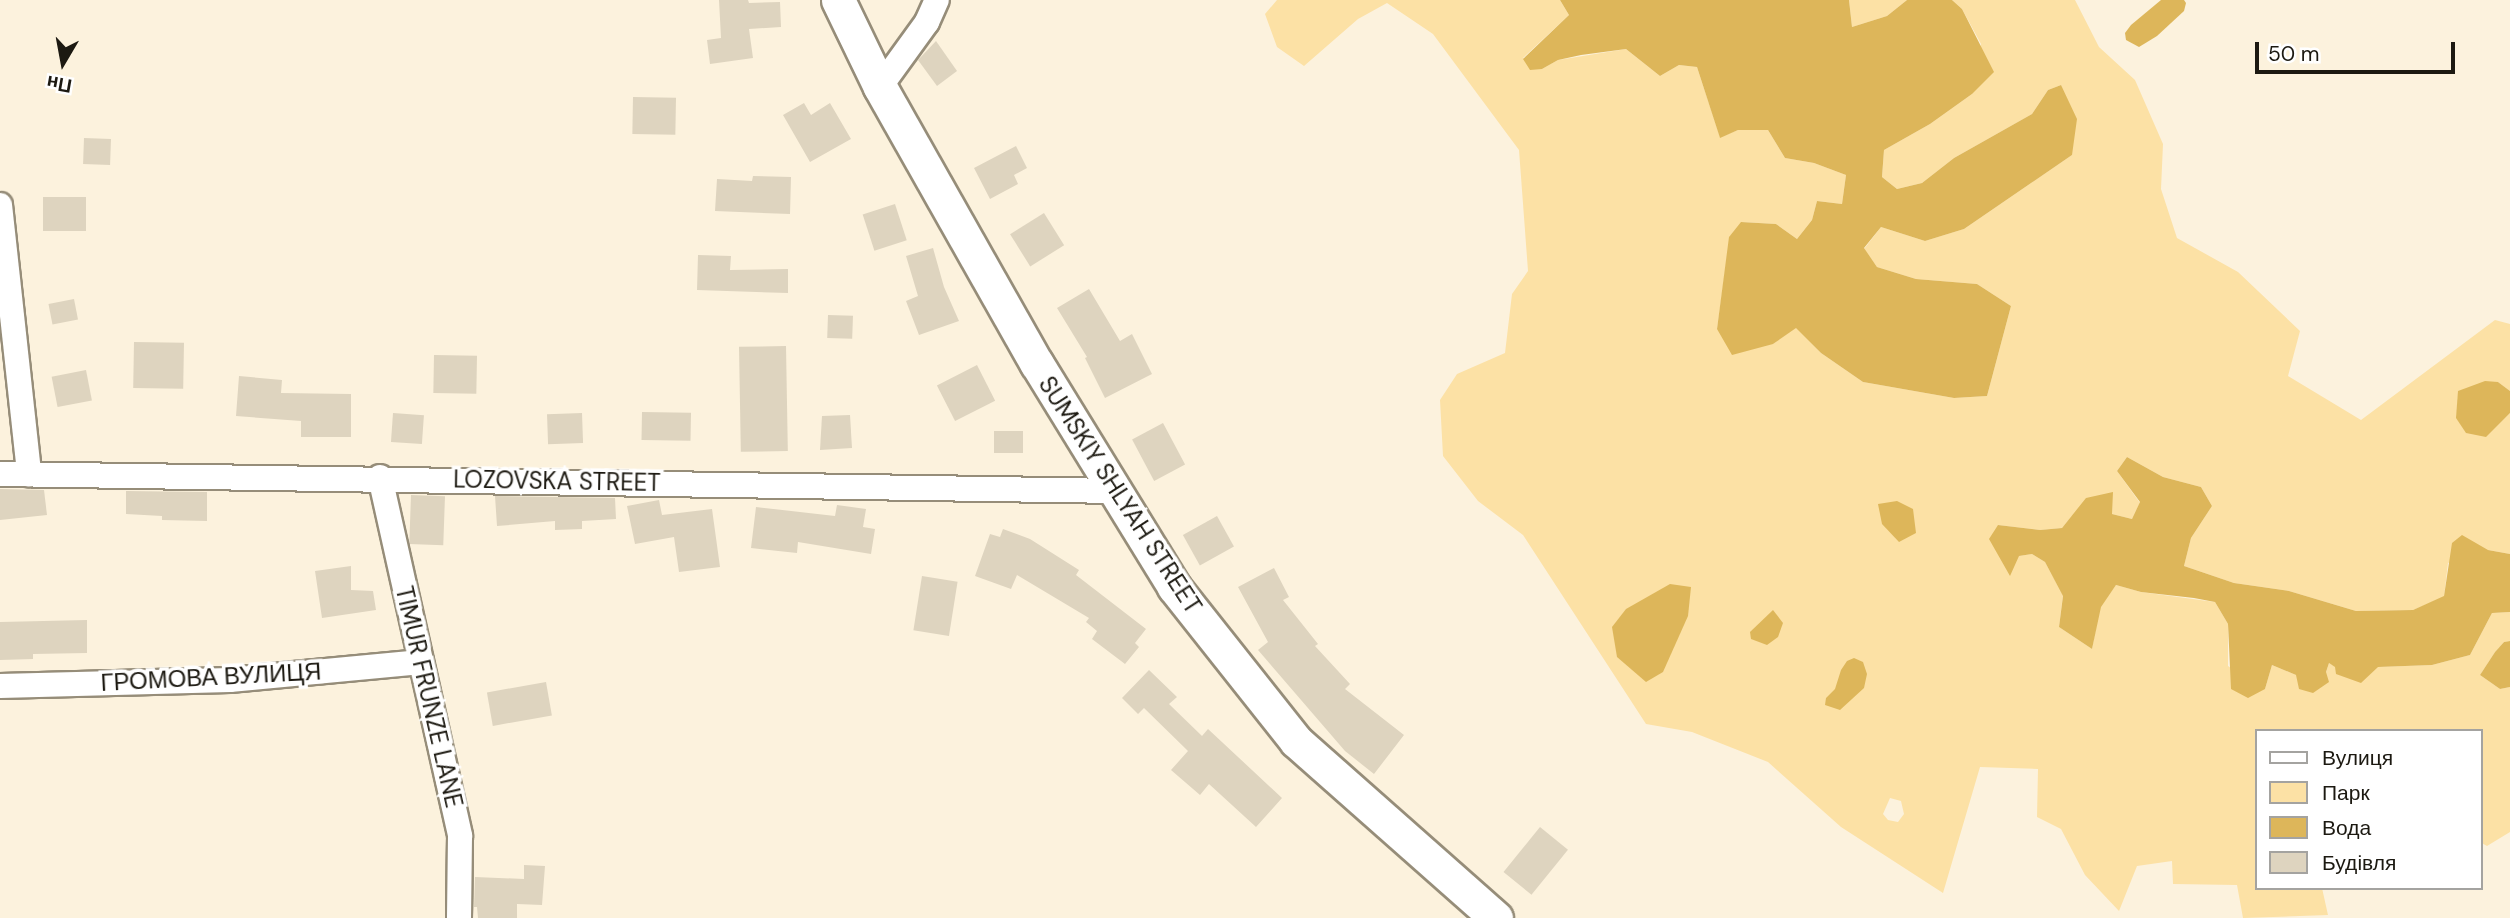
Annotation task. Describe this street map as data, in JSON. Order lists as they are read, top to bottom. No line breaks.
{"streets":{"main road":["SUMSKIY SHLYAH STREET"],"street":["LOZOVSKA STREET","ГРОМОВА ВУЛИЦЯ","TIMUR FRUNZE LANE"]},"crossings":[["LOZOVSKA STREET","SUMSKIY SHLYAH STREET"],["LOZOVSKA STREET","TIMUR FRUNZE LANE"],["ГРОМОВА ВУЛИЦЯ","TIMUR FRUNZE LANE"]],"legend":["Вулиця","Парк","Вода","Будівля"],"scale_bar":"50 m","north":"bottom"}
